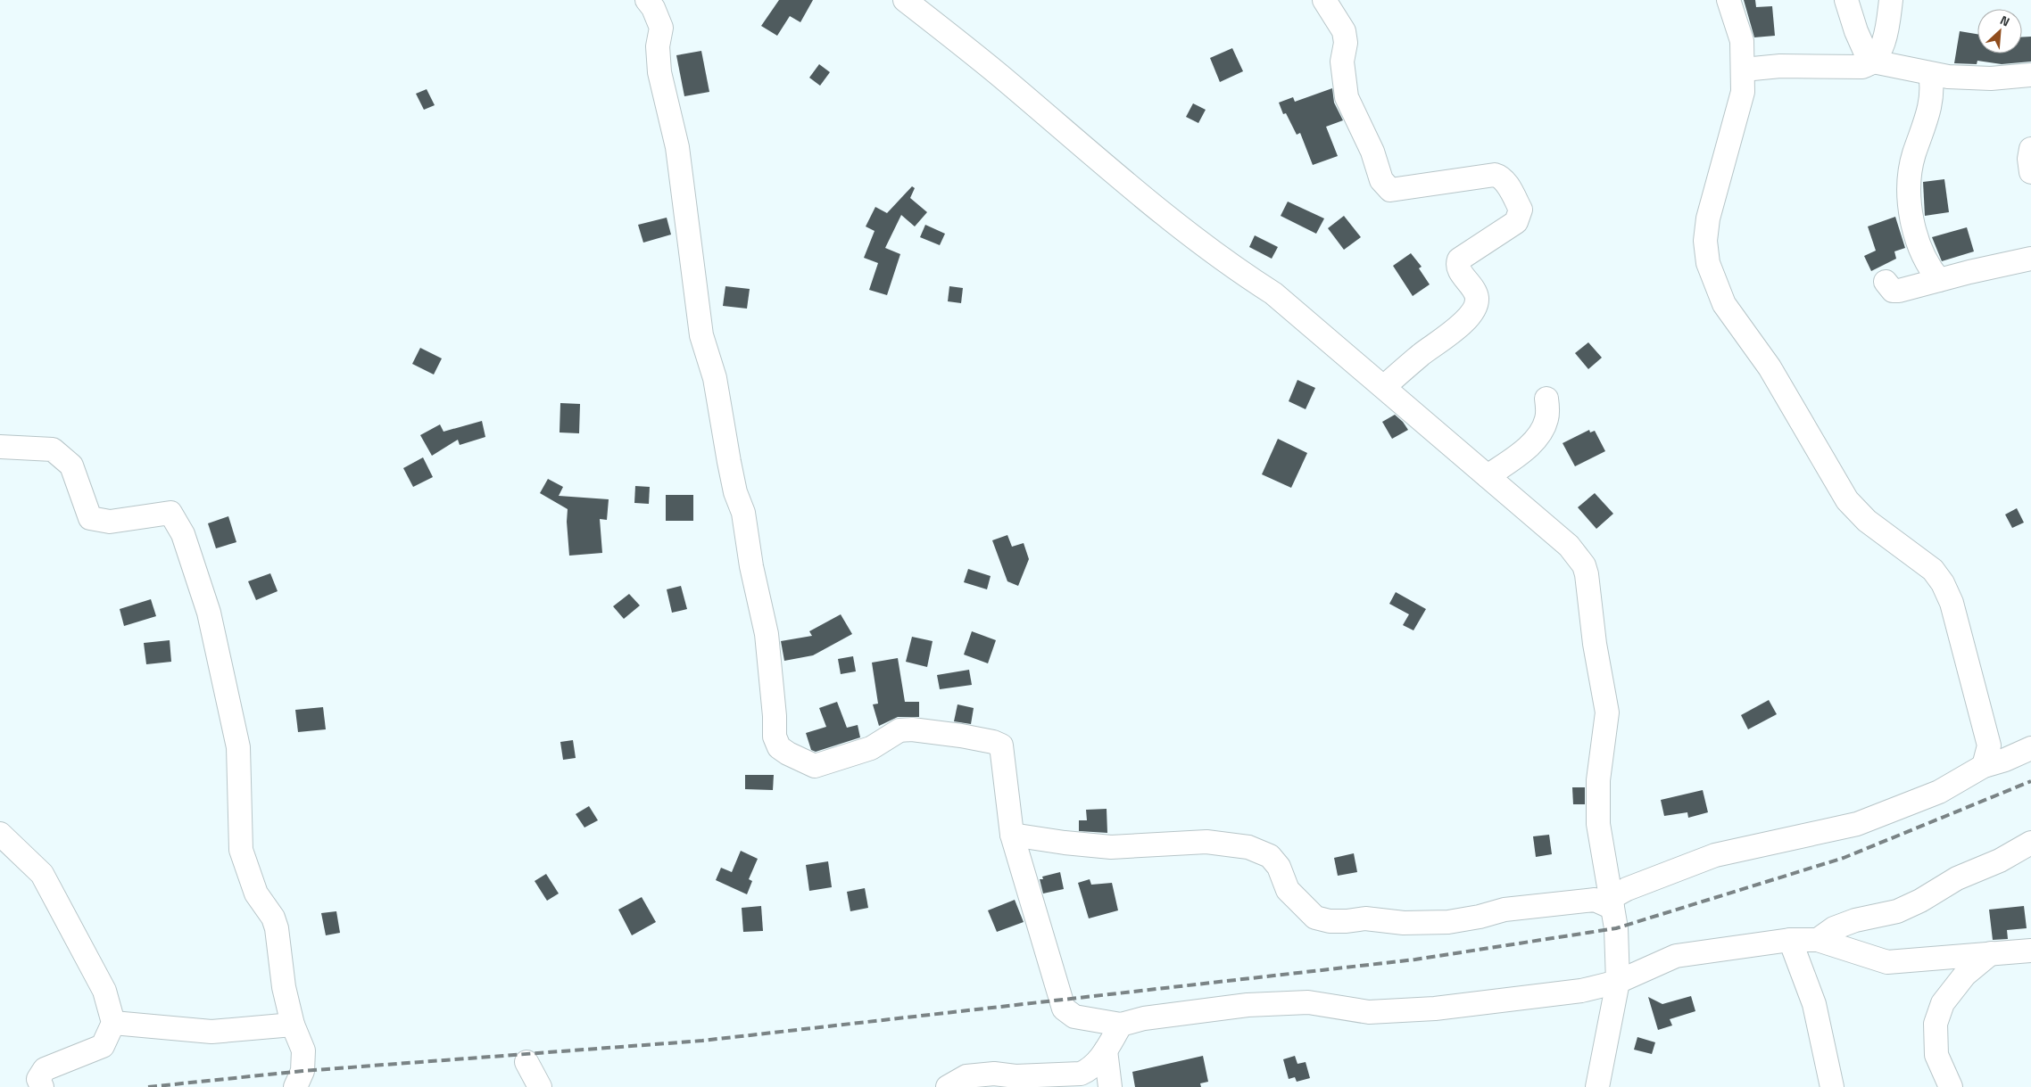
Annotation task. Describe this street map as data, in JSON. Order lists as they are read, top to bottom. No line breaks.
{"north":"top right"}
